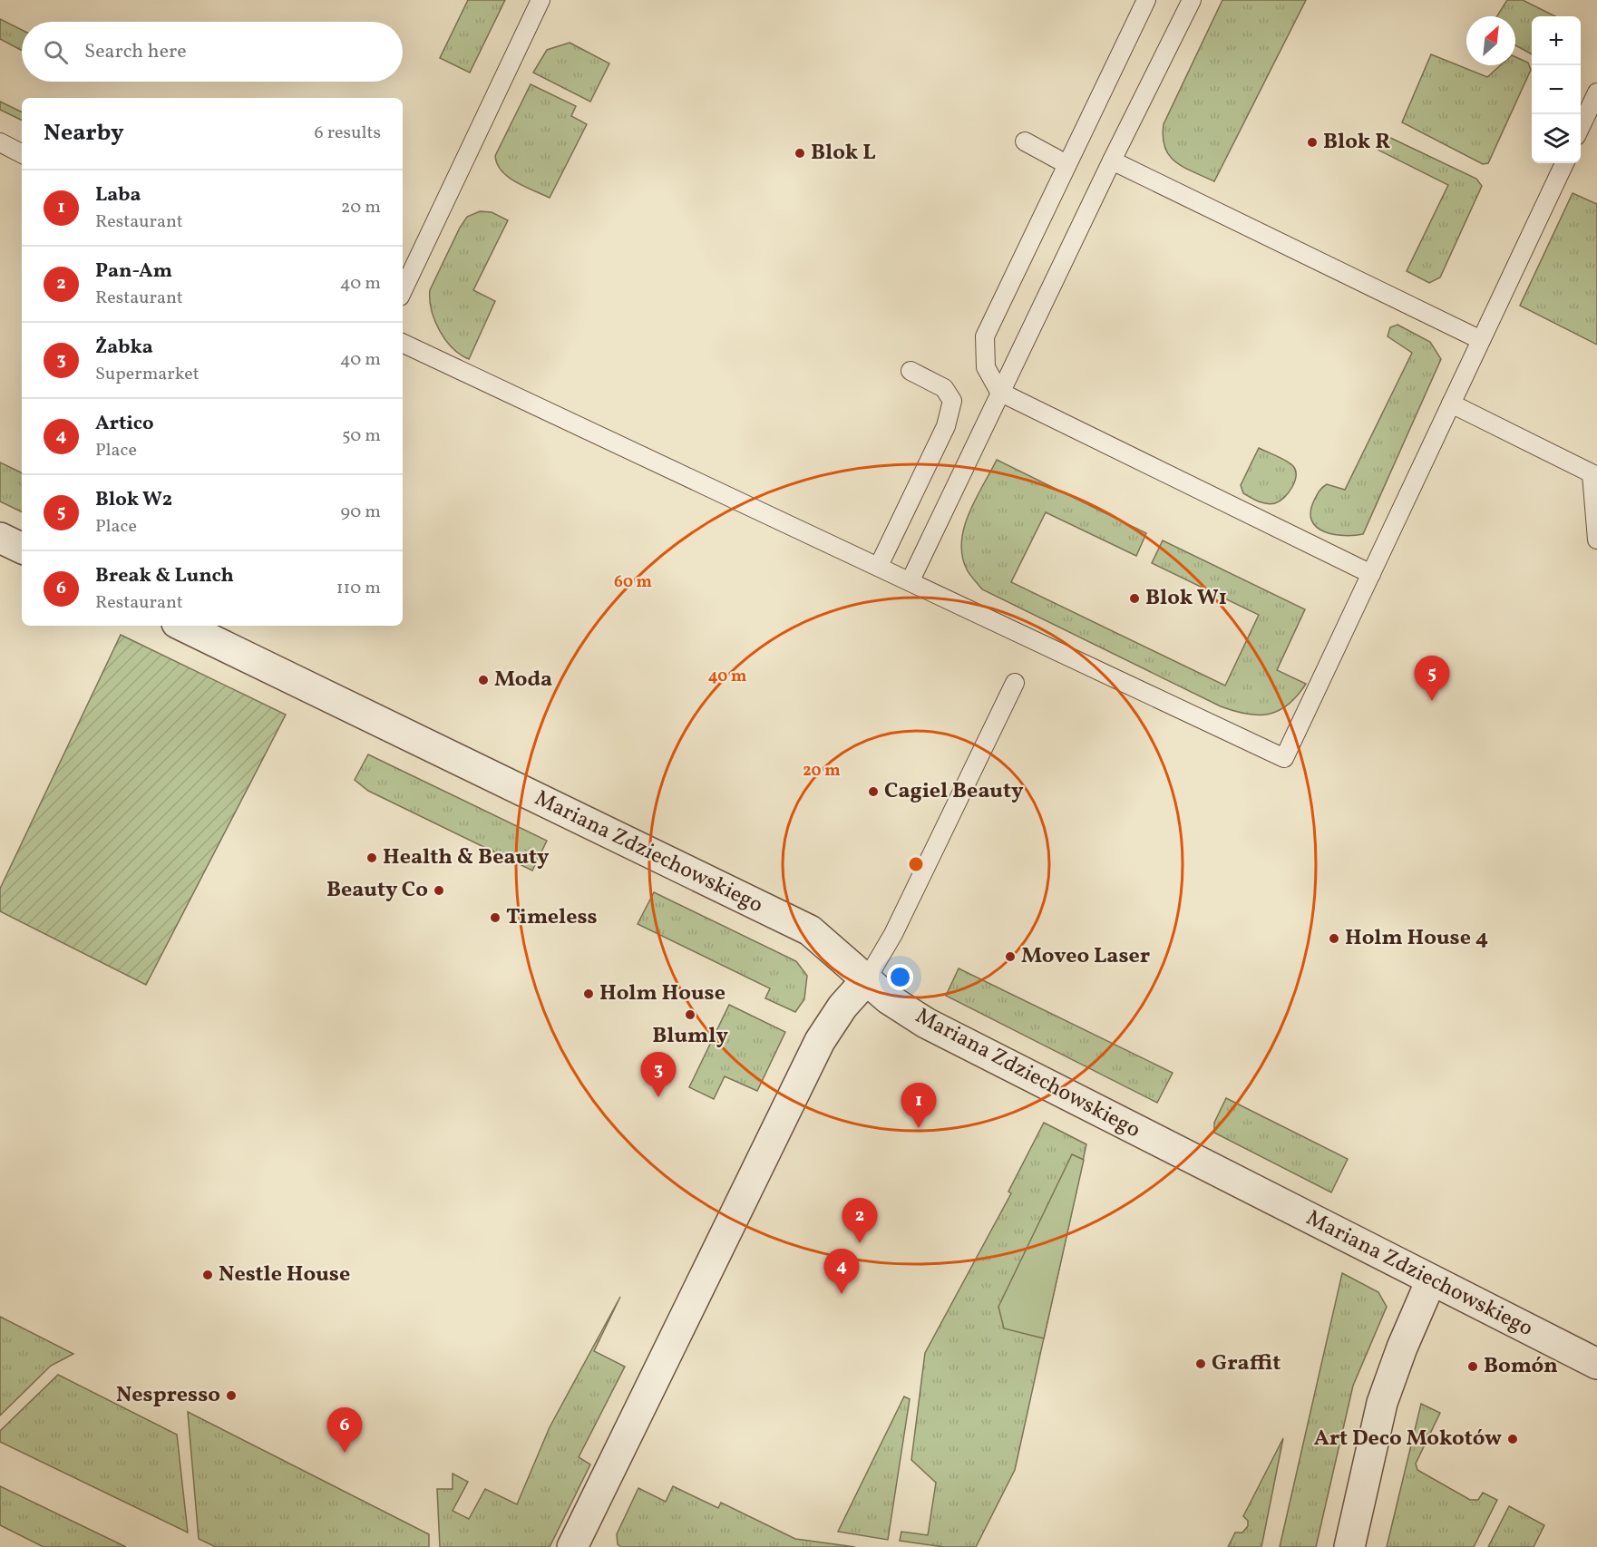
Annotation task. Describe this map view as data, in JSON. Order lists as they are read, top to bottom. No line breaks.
{"streets":{"street":["Mariana Zdziechowskiego"]},"places":["Blok R","Blok L","Blok W1","Moda","Cagiel Beauty","Health & Beauty","Beauty Co","Timeless","Holm House 4","Moveo Laser","Holm House","Blumly","Nestle House","Graffit","Bomón","Nespresso","Art Deco Mokotów"],"north":"top right","page":{"map_buttons":["+","−"],"search":"Search here","heading":["Nearby","6 results"],"list":[{"mark":"1","name":"Laba","note":"Restaurant","value":"20 m"},{"mark":"2","name":"Pan-Am","note":"Restaurant","value":"40 m"},{"mark":"3","name":"Żabka","note":"Supermarket","value":"40 m"},{"mark":"4","name":"Artico","note":"Place","value":"50 m"},{"mark":"5","name":"Blok W2","note":"Place","value":"90 m"},{"mark":"6","name":"Break & Lunch","note":"Restaurant","value":"110 m"}],"pins":["5","3","1","2","4","6"]},"rings":["60 m","40 m","20 m"]}
